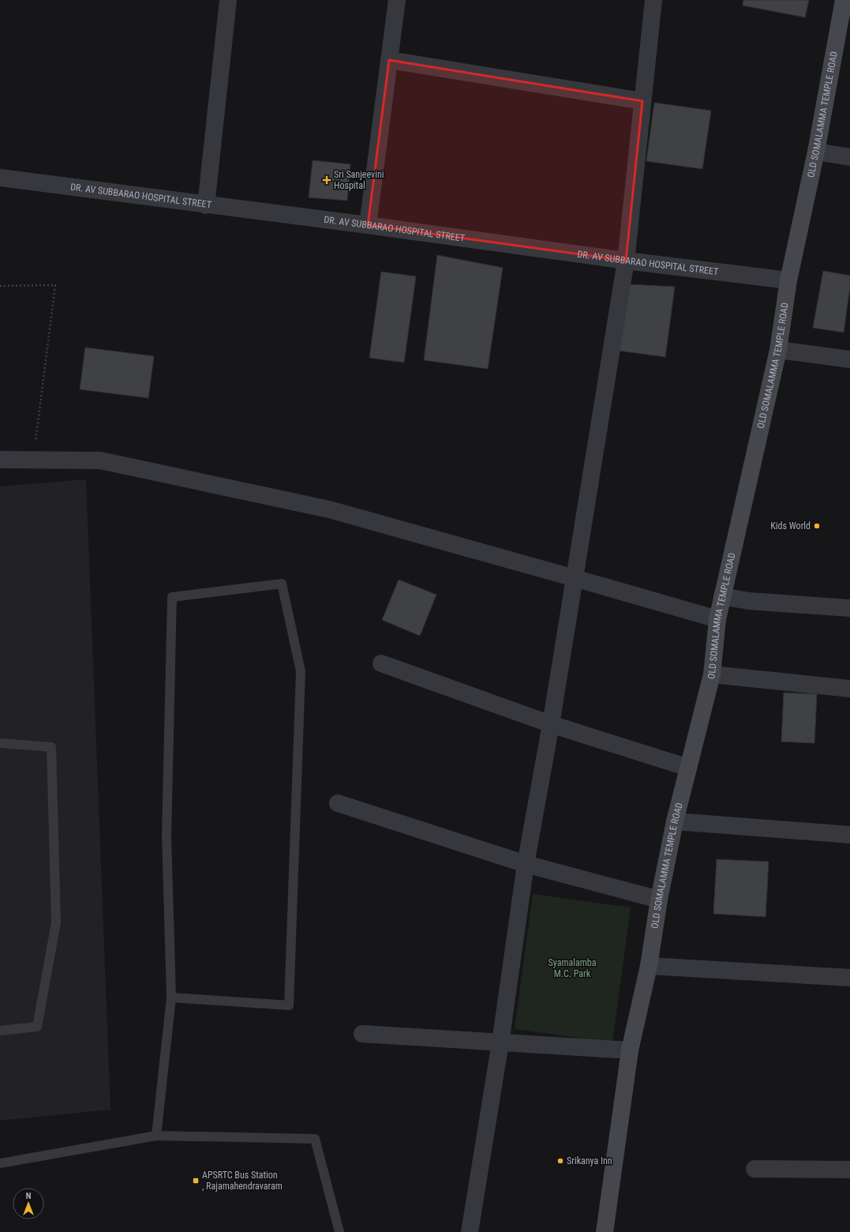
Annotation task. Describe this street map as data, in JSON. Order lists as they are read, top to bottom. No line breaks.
{"streets":{"street":["OLD SOMALAMMA TEMPLE ROAD","DR. AV SUBBARAO HOSPITAL STREET"]},"crossings":[["OLD SOMALAMMA TEMPLE ROAD","DR. AV SUBBARAO HOSPITAL STREET"]],"parks":["Syamalamba M.C. Park"],"places":{"health":["Sri Sanjeevini Hospital"],"other":["Kids World","Srikanya Inn"],"transit":["APSRTC Bus Station , Rajamahendravaram"]},"north":"top"}
